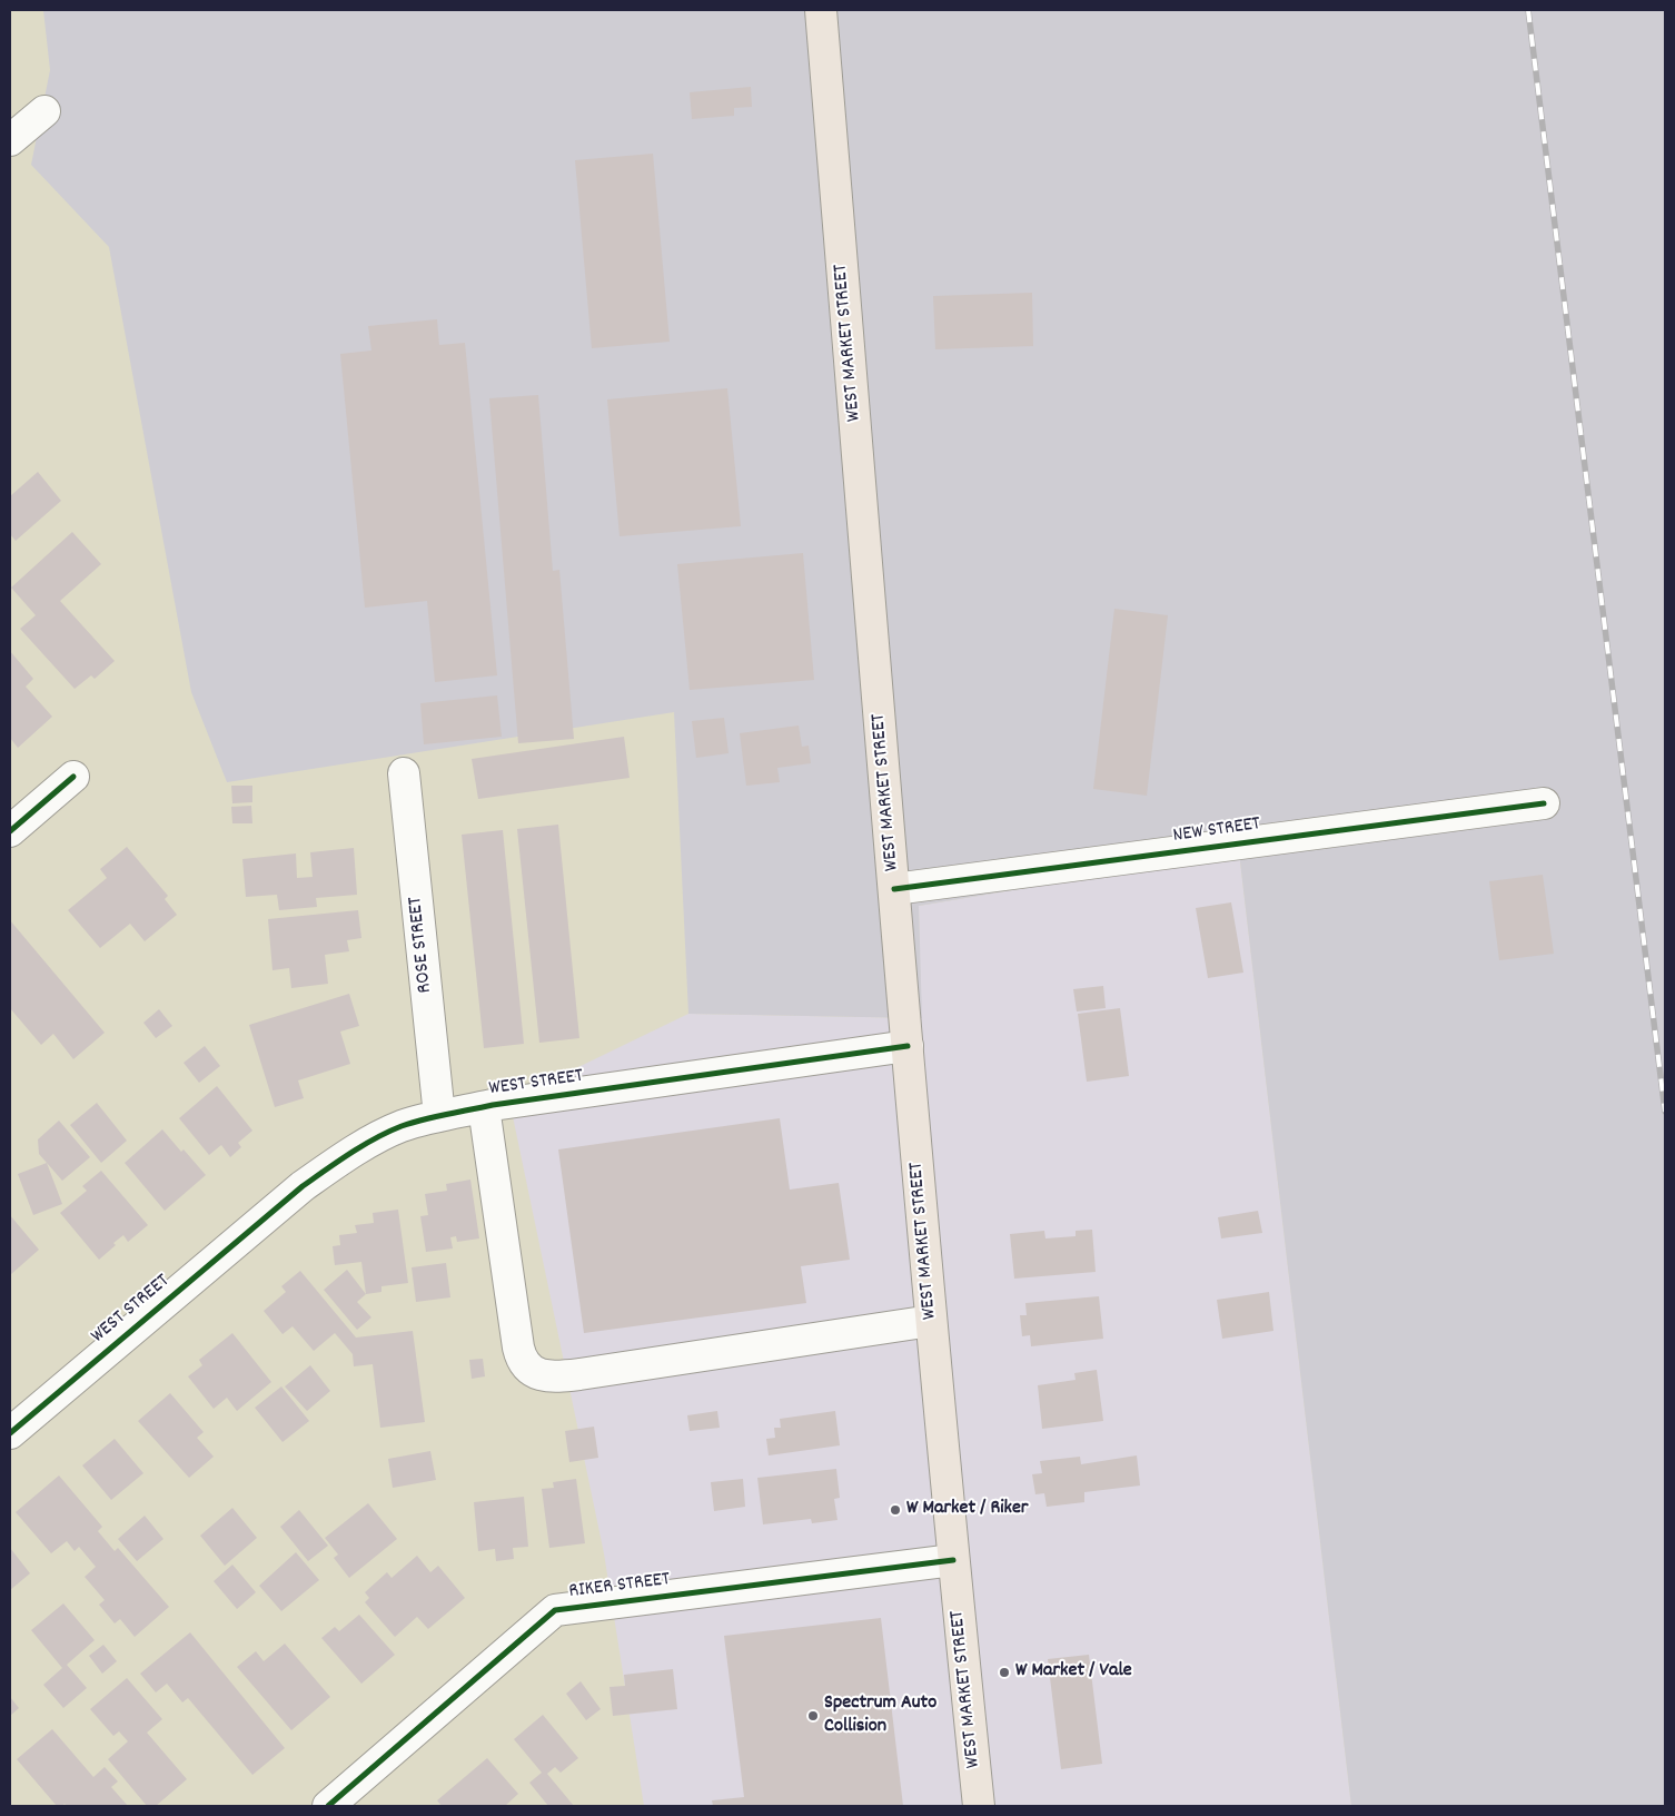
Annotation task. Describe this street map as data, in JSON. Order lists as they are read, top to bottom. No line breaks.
{"streets":{"main road":["WEST MARKET STREET"],"street":["NEW STREET","ROSE STREET","WEST STREET","RIKER STREET"]},"crossings":[["WEST MARKET STREET","NEW STREET"],["WEST MARKET STREET","WEST STREET"],["WEST MARKET STREET","RIKER STREET"],["ROSE STREET","WEST STREET"]],"places":["W Market / Riker","W Market / Vale","Spectrum Auto Collision"]}
